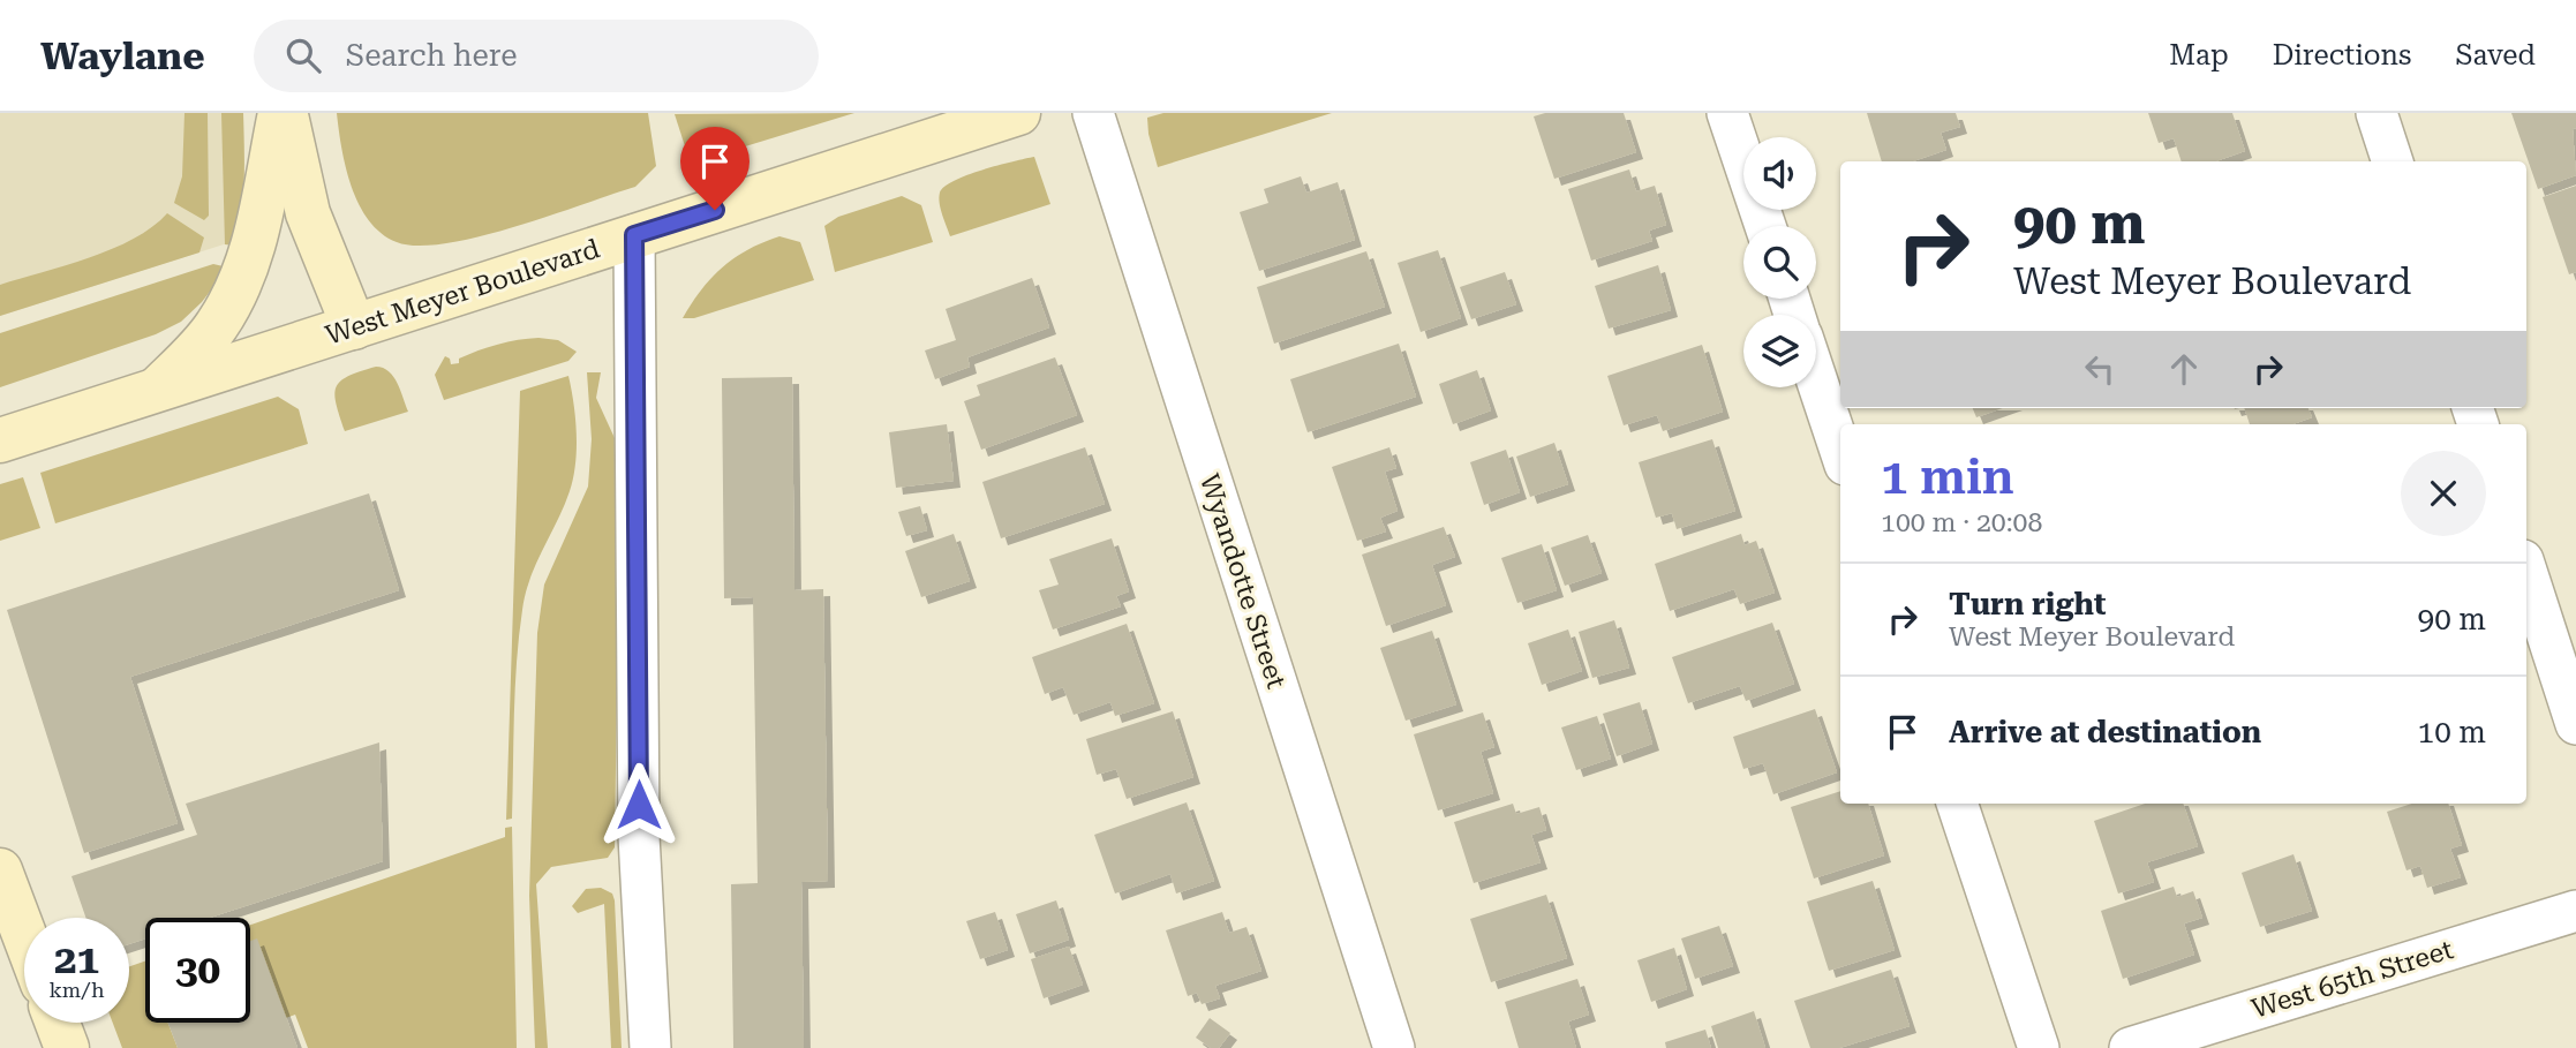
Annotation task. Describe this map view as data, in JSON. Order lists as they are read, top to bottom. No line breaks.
{"streets":{"main road":["West Meyer Boulevard"],"street":["Wyandotte Street","West 65th Street"]},"page":{"header":"Waylane","search":"Search here","nav":["Map","Directions","Saved"],"turn":["90 m","West Meyer Boulevard"],"heading":["1 min","100 m · 20:08"],"list":[{"name":"Turn right","note":"West Meyer Boulevard","value":"90 m"},{"name":"Arrive at destination","value":"10 m"}],"speed":"21 km/h","limit":"30"}}
